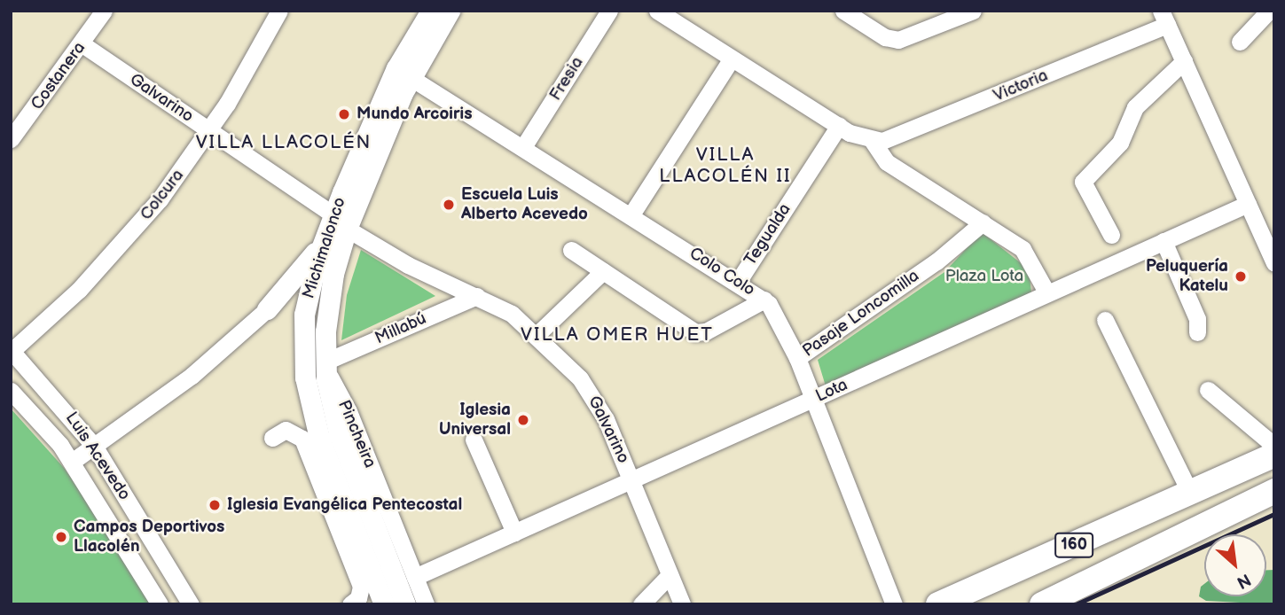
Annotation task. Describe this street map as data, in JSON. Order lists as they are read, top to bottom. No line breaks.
{"streets":{"highway":["160"],"main road":["Michimalonco"],"street":["Costanera","Fresia","Victoria","Galvarino","Colcura","Tegualda","Colo Colo","Pasaje Loncomilla","Millabú","Lota","Pincheira","Luis Acevedo"]},"crossings":[["Costanera","Galvarino"],["Fresia","Colo Colo"],["Victoria","Lota"],["Galvarino","Colcura"],["Galvarino","Michimalonco"],["Galvarino","Millabú"],["Galvarino","Lota"],["Colcura","Luis Acevedo"],["Tegualda","Colo Colo"],["Michimalonco","Colo Colo"],["Michimalonco","Millabú"],["Michimalonco","Pincheira"],["Colo Colo","Pasaje Loncomilla"],["Colo Colo","Lota"],["Millabú","Pincheira"],["Lota","Pincheira"]],"districts":["VILLA LLACOLÉN","VILLA LLACOLÉN II","VILLA OMER HUET"],"parks":["Plaza Lota"],"places":["Mundo Arcoiris","Escuela Luis Alberto Acevedo","Peluquería Katelu","Iglesia Universal","Iglesia Evangélica Pentecostal","Campos Deportivos Llacolén"],"north":"bottom right"}
